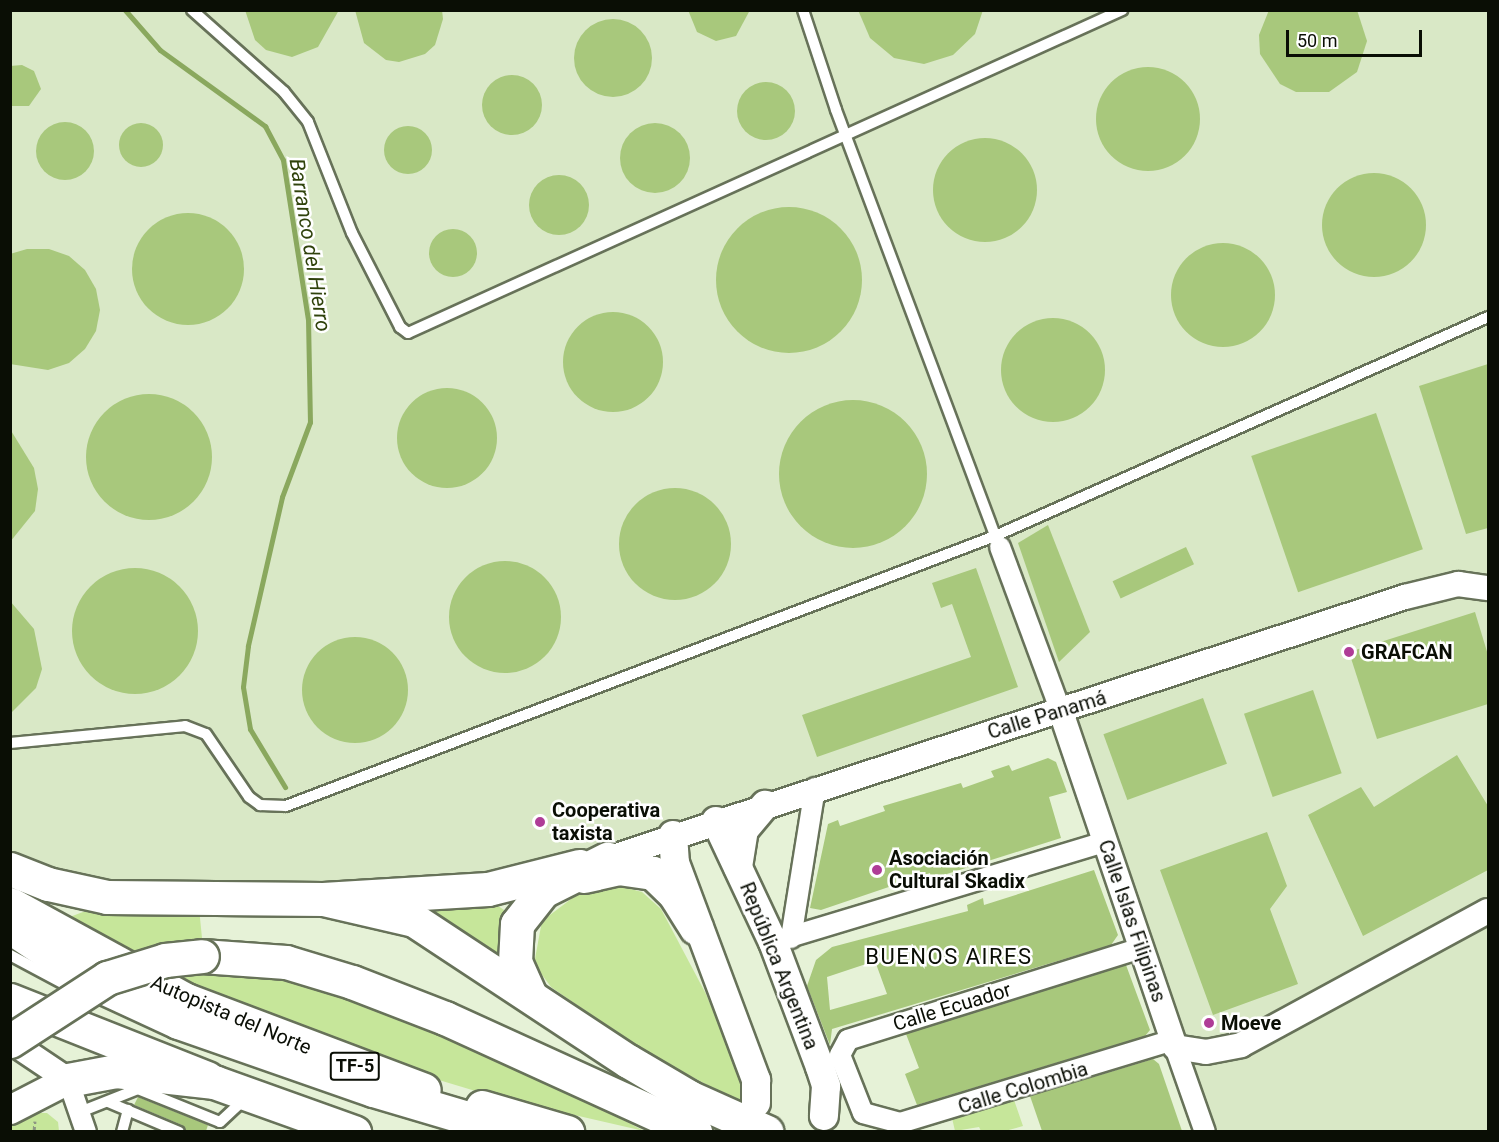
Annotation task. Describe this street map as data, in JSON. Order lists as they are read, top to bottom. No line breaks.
{"streets":{"highway":["Autopista del Norte","TF-5"],"main road":["República Argentina"],"street":["Calle Panamá","Calle Islas Filipinas","Calle Ecuador","Calle Colombia"]},"crossings":[["Calle Panamá","Calle Islas Filipinas"],["Calle Panamá","República Argentina"],["Calle Islas Filipinas","Calle Ecuador"],["Calle Islas Filipinas","Calle Colombia"],["Calle Ecuador","Calle Colombia"]],"districts":["BUENOS AIRES"],"water":["Barranco del Hierro"],"places":["GRAFCAN","Cooperativa taxista","Asociación Cultural Skadix","Moeve"],"scale_bar":"50 m"}
